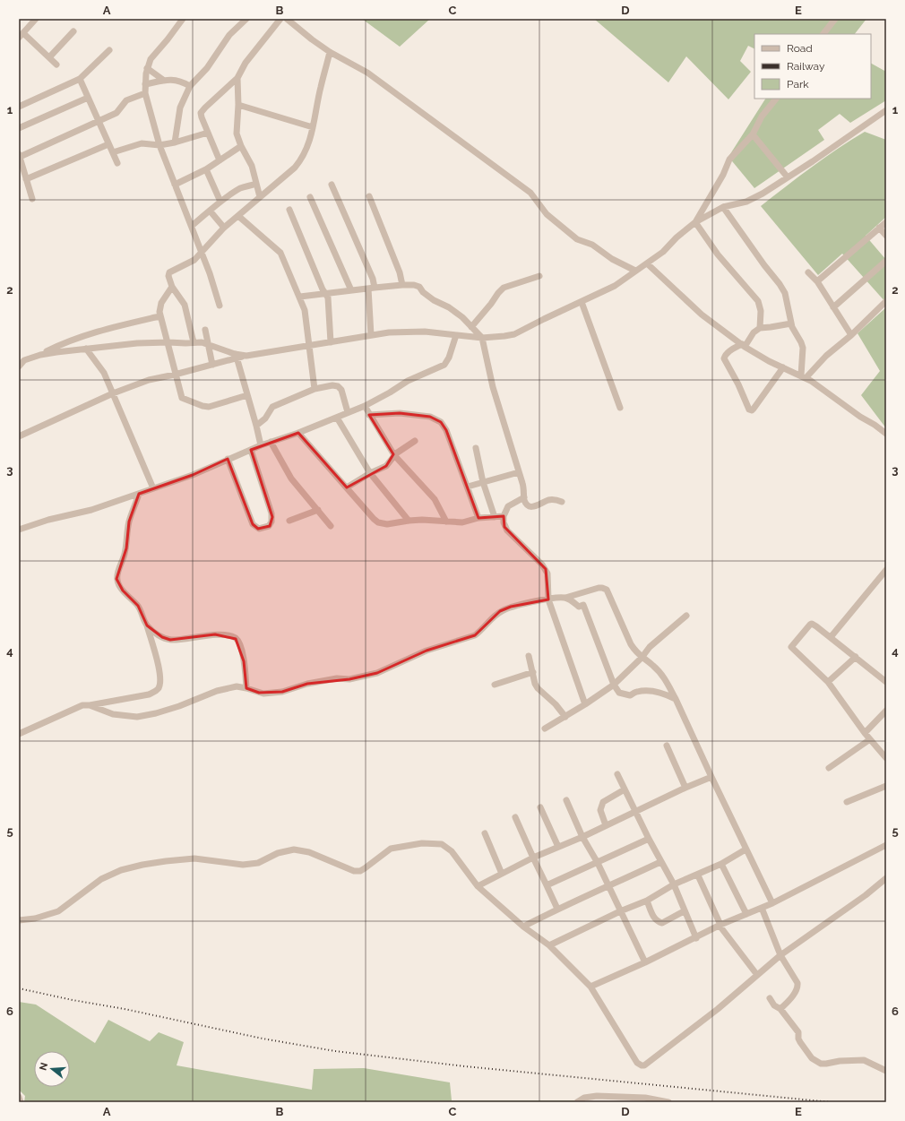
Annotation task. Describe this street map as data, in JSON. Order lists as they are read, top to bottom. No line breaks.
{"legend":["Road","Railway","Park"],"north":"left","grid":{"columns":["A","B","C","D","E"],"rows":["1","2","3","4","5","6"]}}
